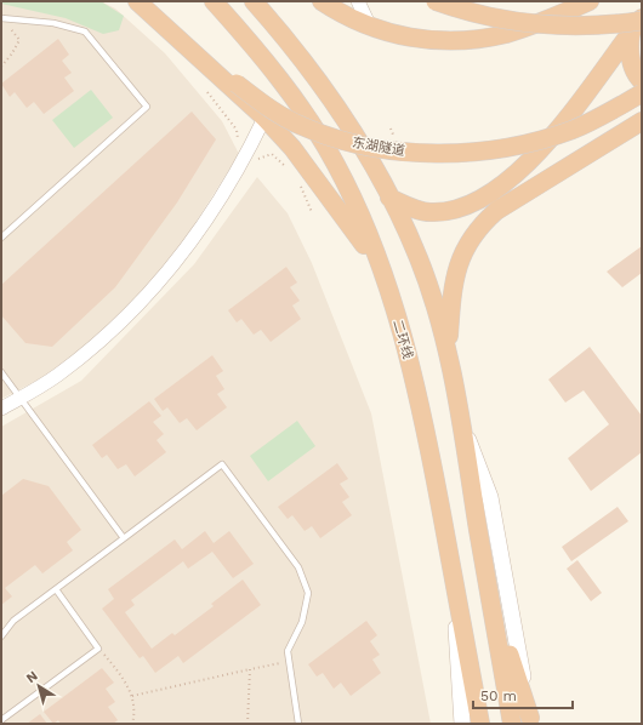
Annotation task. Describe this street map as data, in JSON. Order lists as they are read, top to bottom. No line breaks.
{"streets":{"highway":["东湖隧道","二环线"]},"scale_bar":"50 m","north":"top left"}
